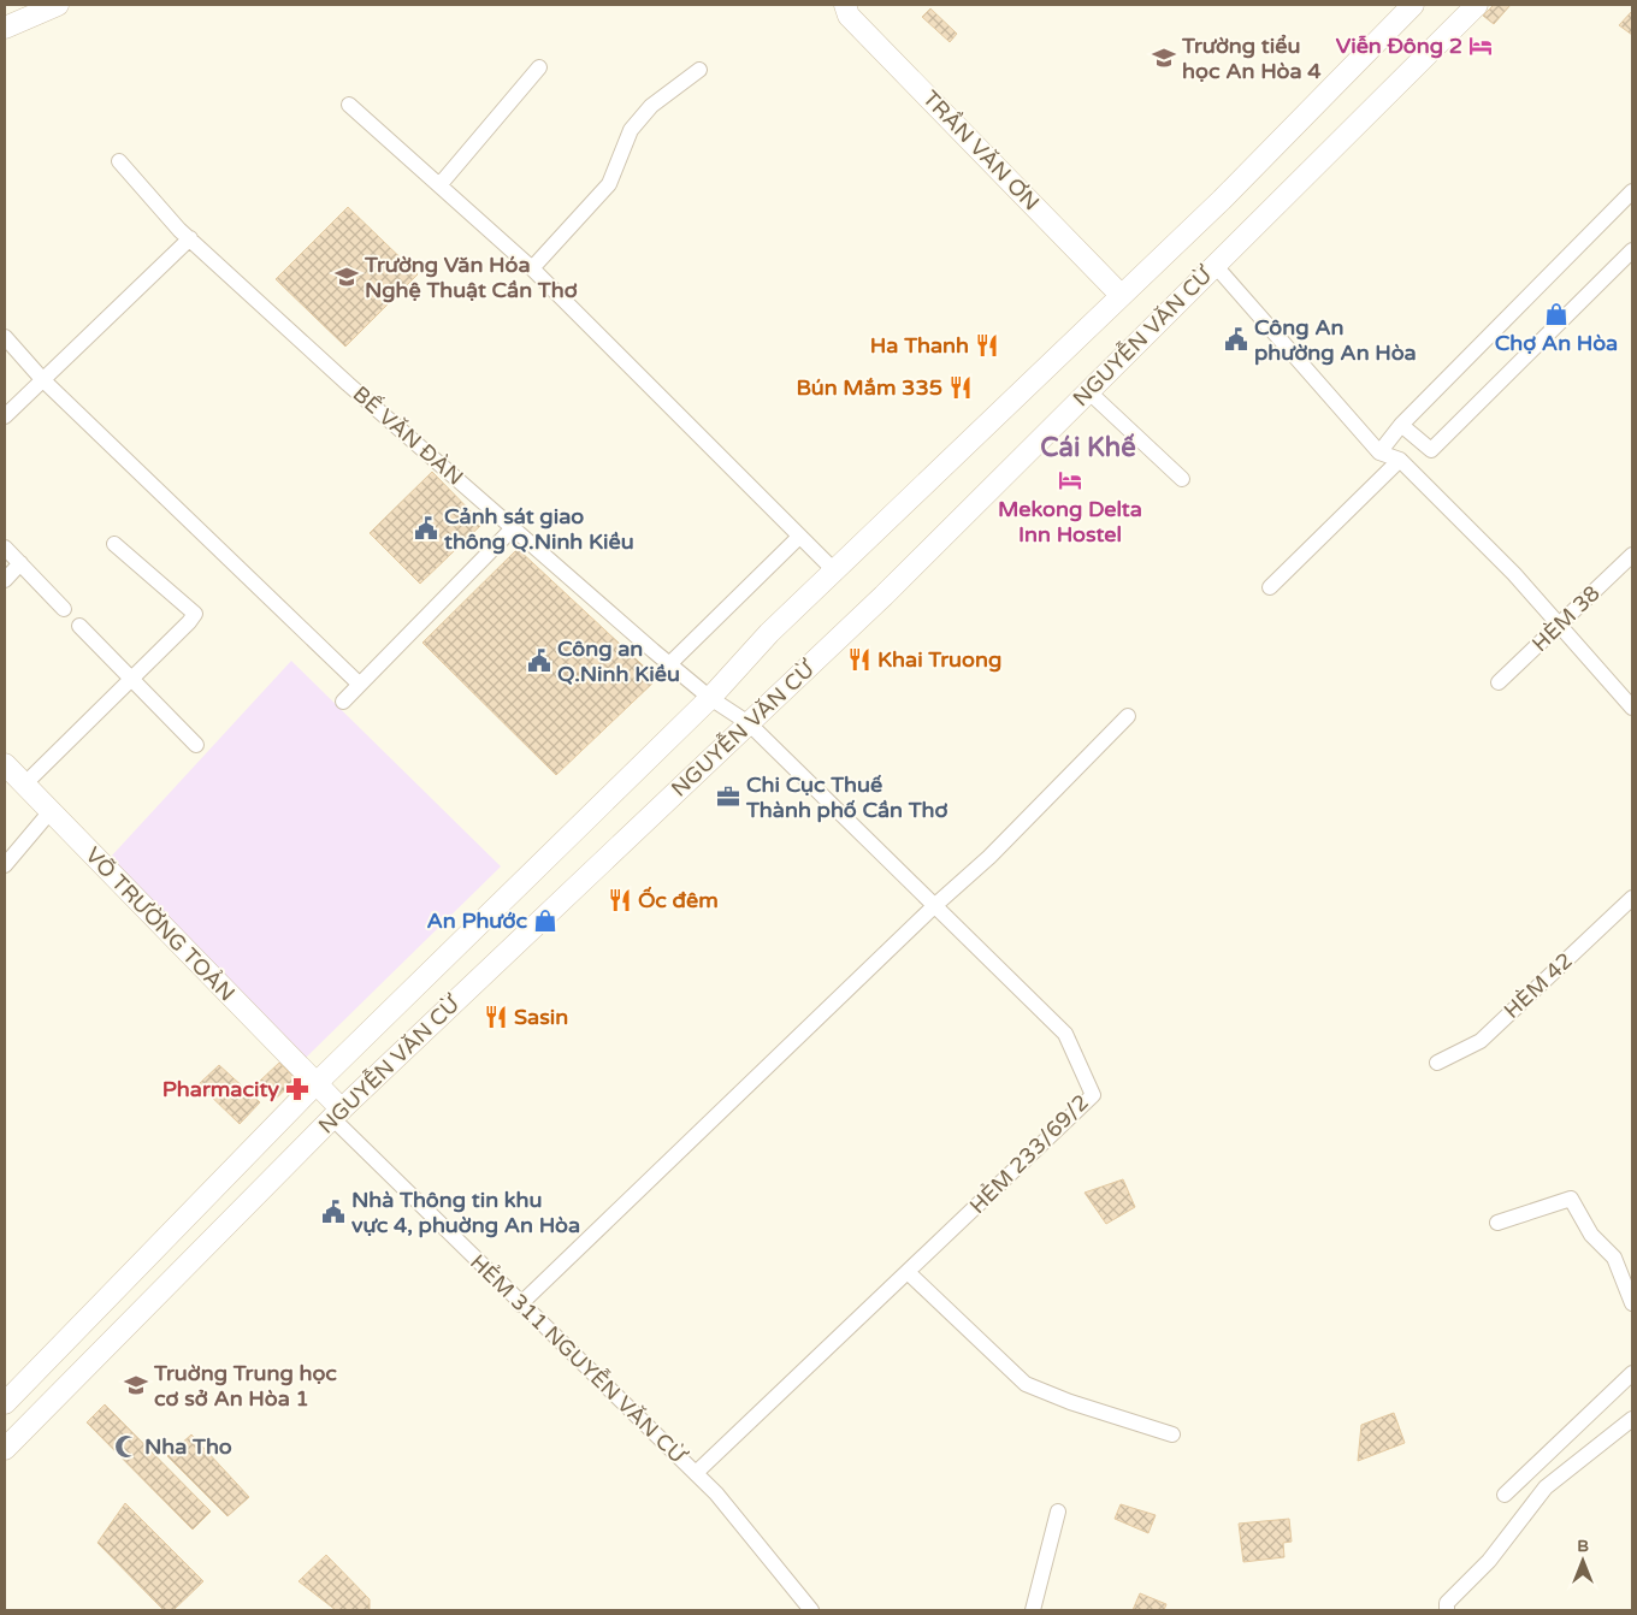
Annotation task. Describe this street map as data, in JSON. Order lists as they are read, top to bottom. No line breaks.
{"streets":{"main road":["TRẦN VĂN ƠN","NGUYỄN VĂN CỪ","VÕ TRƯỜNG TOẢN"],"street":["BẾ VĂN ĐÀN","HÈM 38","HÈM 42","HẺM 233/69/2","HẺM 311 NGUYỄN VĂN CỪ"]},"crossings":[["TRẦN VĂN ƠN","NGUYỄN VĂN CỪ"],["NGUYỄN VĂN CỪ","BẾ VĂN ĐÀN"],["NGUYỄN VĂN CỪ","VÕ TRƯỜNG TOẢN"],["NGUYỄN VĂN CỪ","HẺM 233/69/2"],["NGUYỄN VĂN CỪ","HẺM 311 NGUYỄN VĂN CỪ"],["BẾ VĂN ĐÀN","HẺM 233/69/2"],["VÕ TRƯỜNG TOẢN","HẺM 311 NGUYỄN VĂN CỪ"],["HẺM 233/69/2","HẺM 311 NGUYỄN VĂN CỪ"]],"districts":["Cái Khế"],"places":{"hotel":["Viễn Đông 2","Mekong Delta Inn Hostel"],"school or university":["Trường tiểu học An Hòa 4","Trường Văn Hóa Nghệ Thuật Cần Thơ","Truờng Trung học cơ sở An Hòa 1"],"shop":["Chợ An Hòa","An Phước"],"public building":["Công An phường An Hòa","Cảnh sát giao thông Q.Ninh Kiều","Công an Q.Ninh Kiều","Nhà Thông tin khu vực 4, phuờng An Hòa"],"restaurant":["Ha Thanh","Bún Mắm 335","Khai Truong","Ốc đêm","Sasin"],"office":["Chi Cục Thuế Thành phố Cần Thơ"],"pharmacy":["Pharmacity"],"mosque":["Nha Tho"]},"north":"top"}
